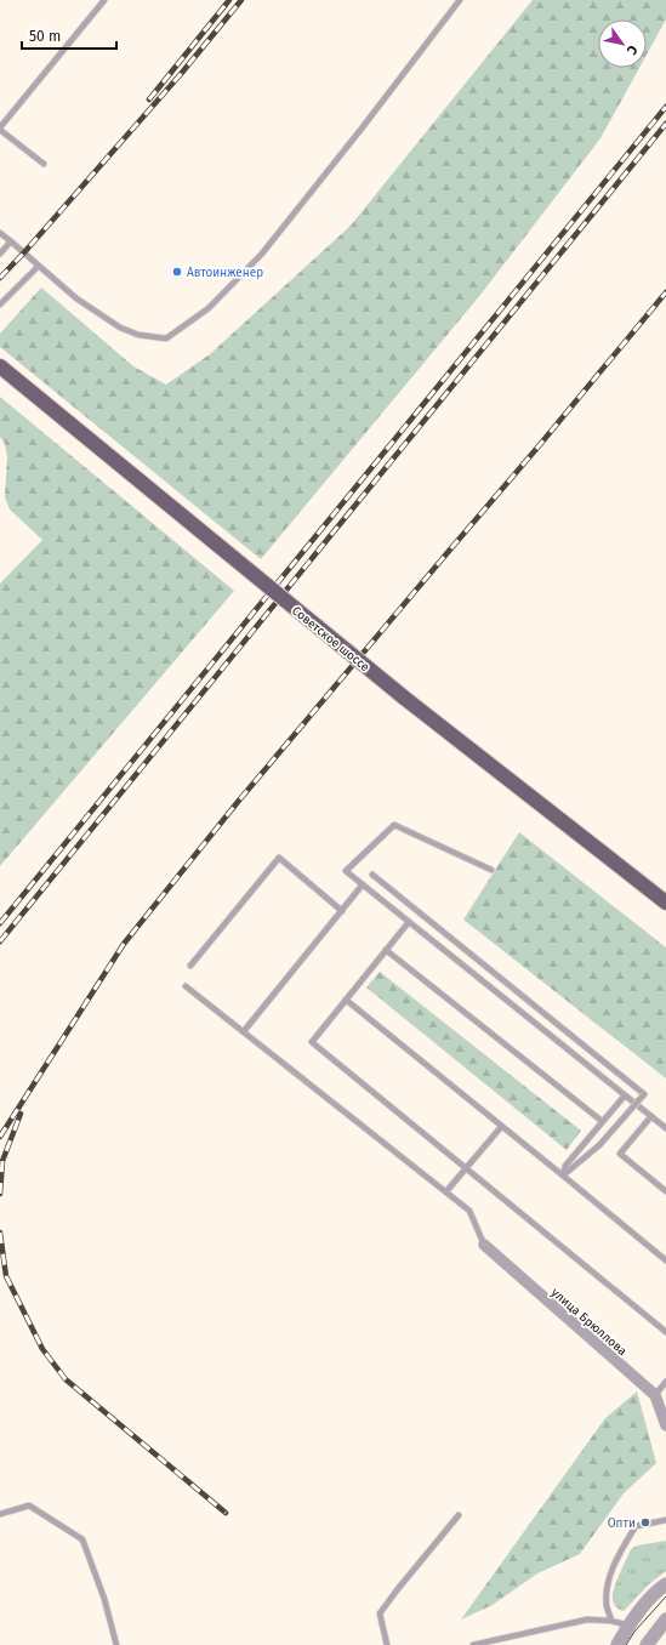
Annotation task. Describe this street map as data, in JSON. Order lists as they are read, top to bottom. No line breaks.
{"streets":{"main road":["Советское шоссе"],"street":["улица Брюллова"]},"places":["Автоинженер","Опти"],"scale_bar":"50 m","north":"bottom right"}
